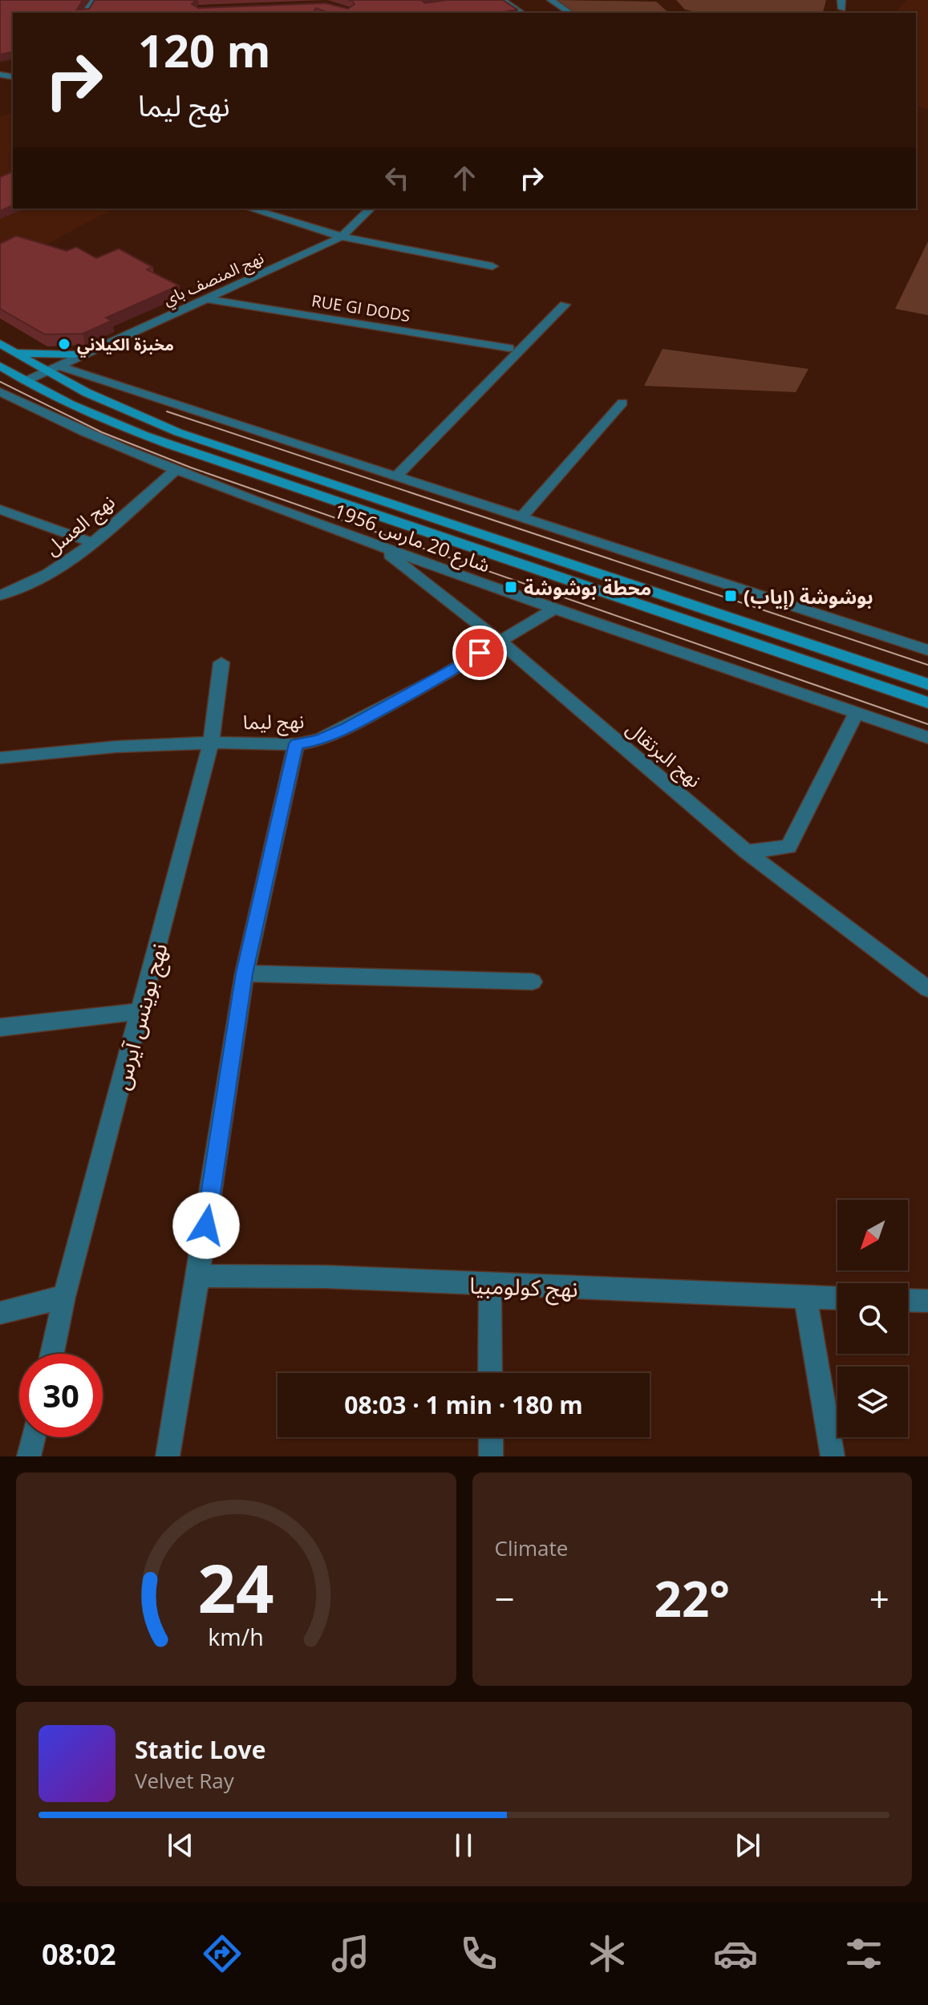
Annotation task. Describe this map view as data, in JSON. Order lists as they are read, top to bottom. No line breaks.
{"streets":{"main road":["شارع 20 مارس 1956"],"street":["نهج المنصف باي","RUE GI DODS","نهج العسل","نهج ليما","نهج البرتقال","نهج بوينس آيرس","نهج كولومبيا"]},"crossings":[["نهج المنصف باي","RUE GI DODS"],["نهج المنصف باي","شارع 20 مارس 1956"],["نهج العسل","شارع 20 مارس 1956"],["شارع 20 مارس 1956","نهج ليما"],["شارع 20 مارس 1956","نهج البرتقال"],["نهج ليما","نهج البرتقال"],["نهج ليما","نهج بوينس آيرس"]],"places":{"other":["مخبزة الكيلاني"],"transit":["محطة بوشوشة","بوشوشة (إياب)"]},"north":"bottom left","page":{"turn":["120 m","نهج ليما"],"limit":"30","trip":"08:03 · 1 min · 180 m","tile":"Climate","heat":["−","22°","+"],"song":["Static Love","Velvet Ray"],"tabs":"08:02","gauge":["24","km/h"]}}
